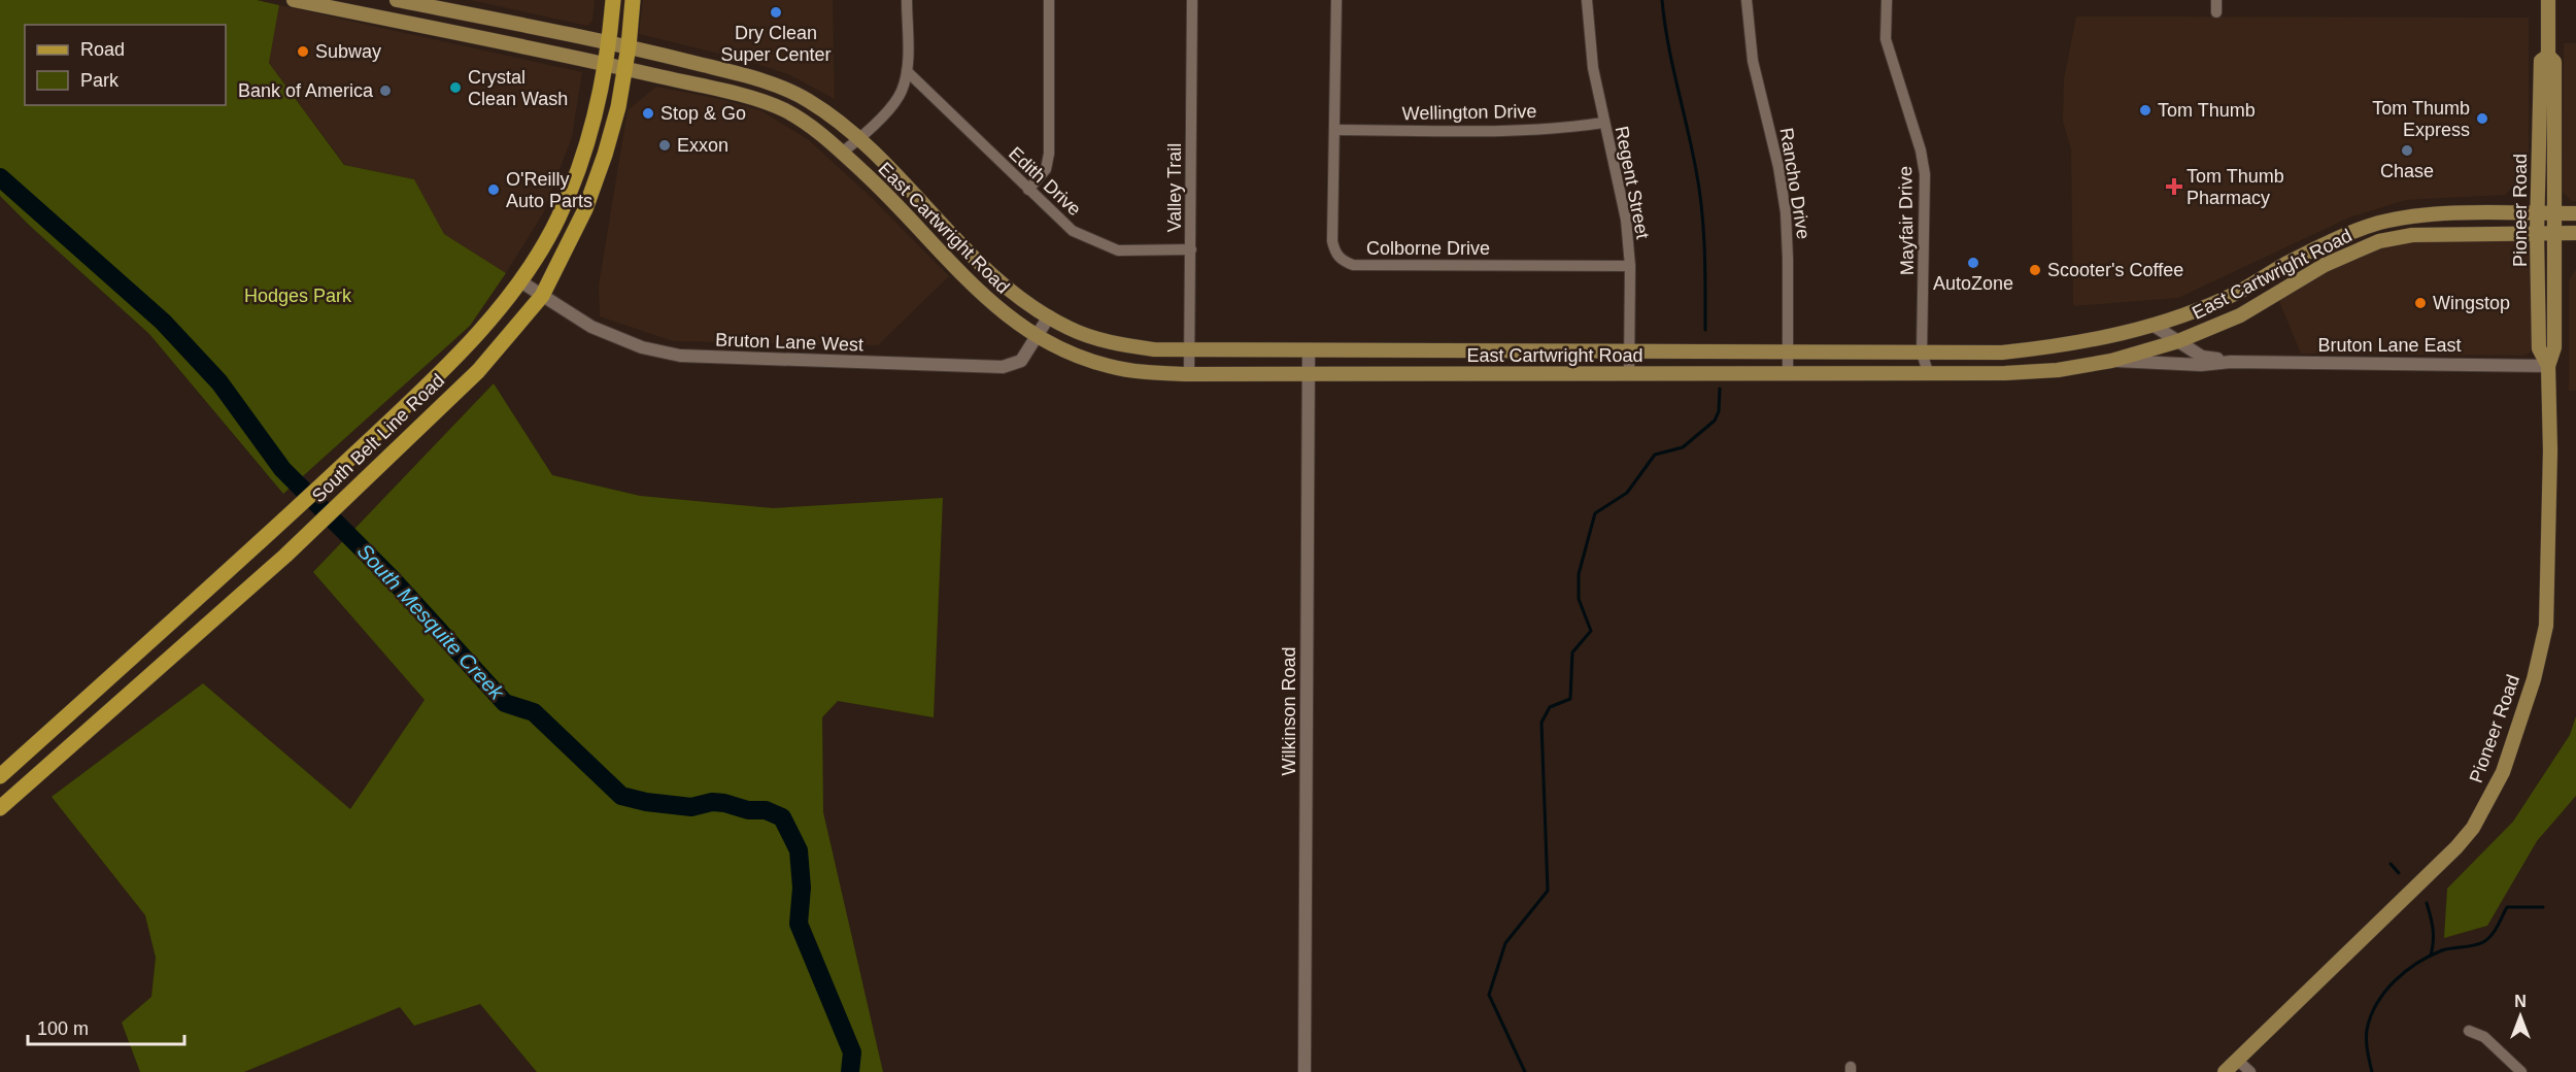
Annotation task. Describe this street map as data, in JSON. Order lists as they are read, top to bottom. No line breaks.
{"streets":{"main road":["Pioneer Road","East Cartwright Road","South Belt Line Road"],"street":["Wellington Drive","Edith Drive","Regent Street","Rancho Drive","Valley Trail","Mayfair Drive","Colborne Drive","Bruton Lane West","Bruton Lane East","Wilkinson Road"]},"crossings":[["Wellington Drive","Regent Street"],["Wellington Drive","Colborne Drive"],["Edith Drive","Valley Trail"],["Regent Street","East Cartwright Road"],["Regent Street","Colborne Drive"],["Rancho Drive","East Cartwright Road"],["Valley Trail","East Cartwright Road"],["Pioneer Road","East Cartwright Road"],["Pioneer Road","Bruton Lane East"],["Mayfair Drive","East Cartwright Road"],["East Cartwright Road","Bruton Lane West"],["East Cartwright Road","Bruton Lane East"],["East Cartwright Road","South Belt Line Road"],["East Cartwright Road","Wilkinson Road"],["Bruton Lane West","South Belt Line Road"]],"water":["South Mesquite Creek"],"parks":["Hodges Park"],"places":{"other":["Dry Clean Super Center","Subway","Crystal Clean Wash","Bank of America","Tom Thumb","Stop & Go","Tom Thumb Express","Exxon","Chase","O'Reilly Auto Parts","AutoZone","Scooter's Coffee","Wingstop"],"health":["Tom Thumb Pharmacy"]},"legend":["Road","Park"],"scale_bar":"100 m","north":"top"}
